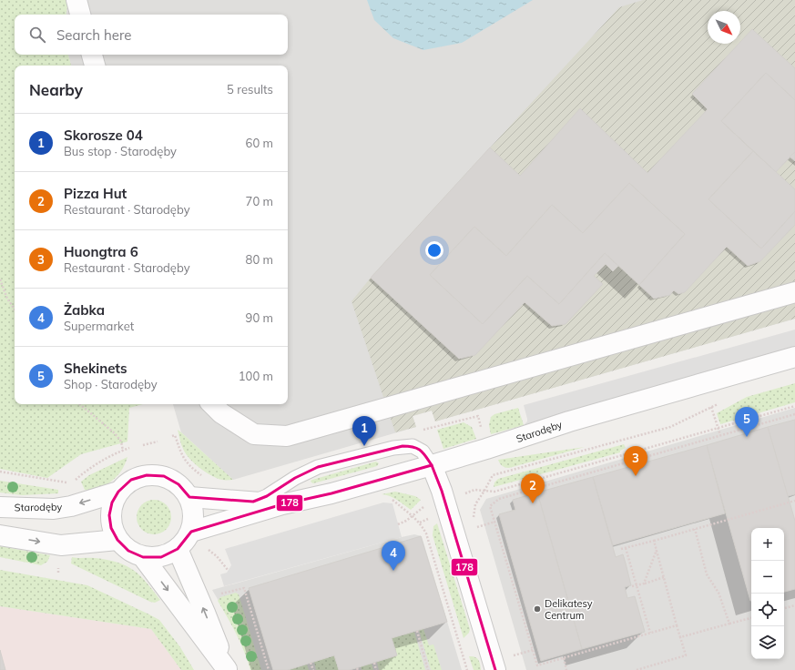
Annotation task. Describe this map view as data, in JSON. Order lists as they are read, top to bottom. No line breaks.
{"streets":{"street":["Starodęby"]},"places":["Delikatesy Centrum"],"lines":["transit line 178"],"north":"bottom right","page":{"search":"Search here","heading":["Nearby","5 results"],"list":[{"mark":"1","name":"Skorosze 04","note":"Bus stop · Starodęby","value":"60 m"},{"mark":"2","name":"Pizza Hut","note":"Restaurant · Starodęby","value":"70 m"},{"mark":"3","name":"Huongtra 6","note":"Restaurant · Starodęby","value":"80 m"},{"mark":"4","name":"Żabka","note":"Supermarket","value":"90 m"},{"mark":"5","name":"Shekinets","note":"Shop · Starodęby","value":"100 m"}],"pins":["5","1","3","2","4"],"map_buttons":["+","−"]}}
